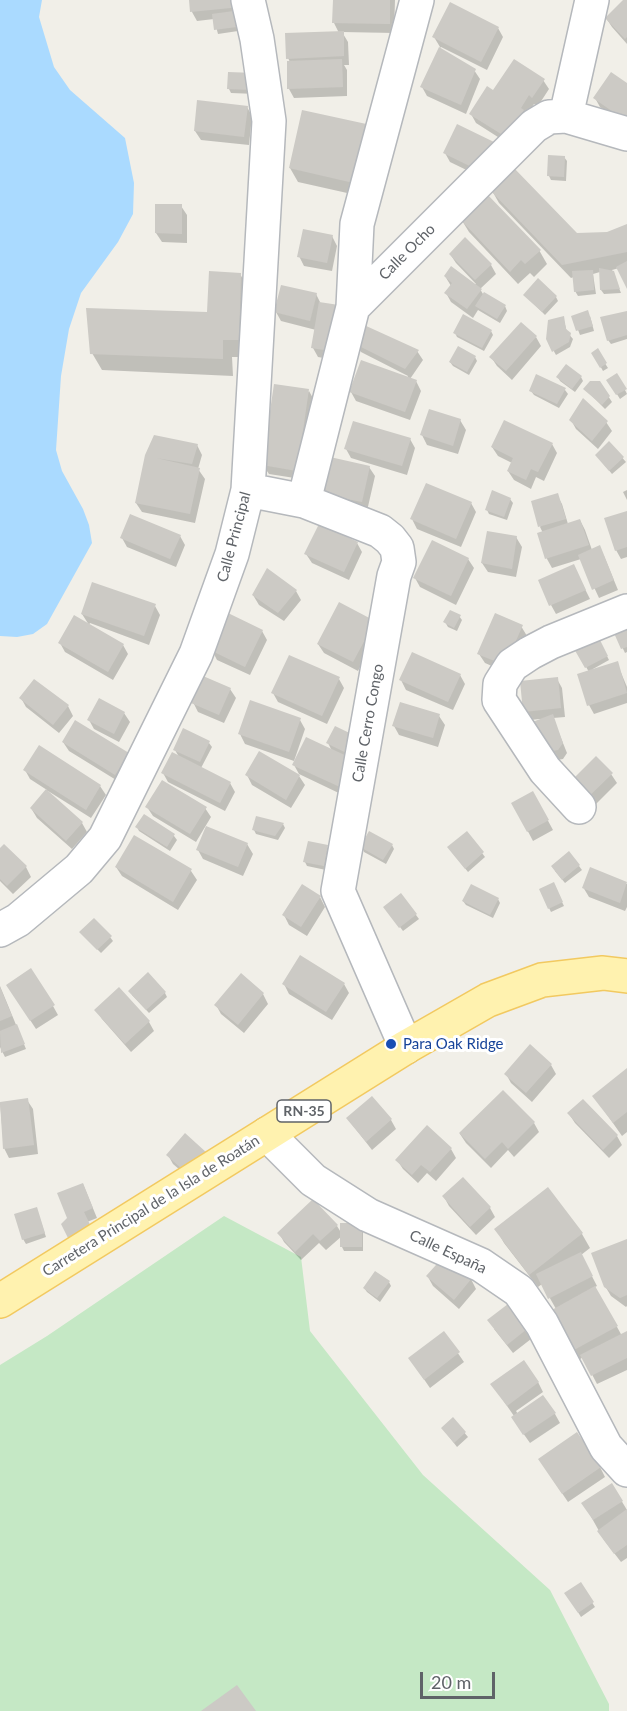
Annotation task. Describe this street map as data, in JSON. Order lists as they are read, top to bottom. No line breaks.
{"streets":{"main road":["RN-35","Carretera Principal de la Isla de Roatán"],"street":["Calle Ocho","Calle Principal","Calle Cerro Congo","Calle España"]},"crossings":[["Calle Principal","Calle Cerro Congo"],["Calle Cerro Congo","Carretera Principal de la Isla de Roatán"],["Carretera Principal de la Isla de Roatán","Calle España"]],"places":["Para Oak Ridge"],"scale_bar":"20 m"}
